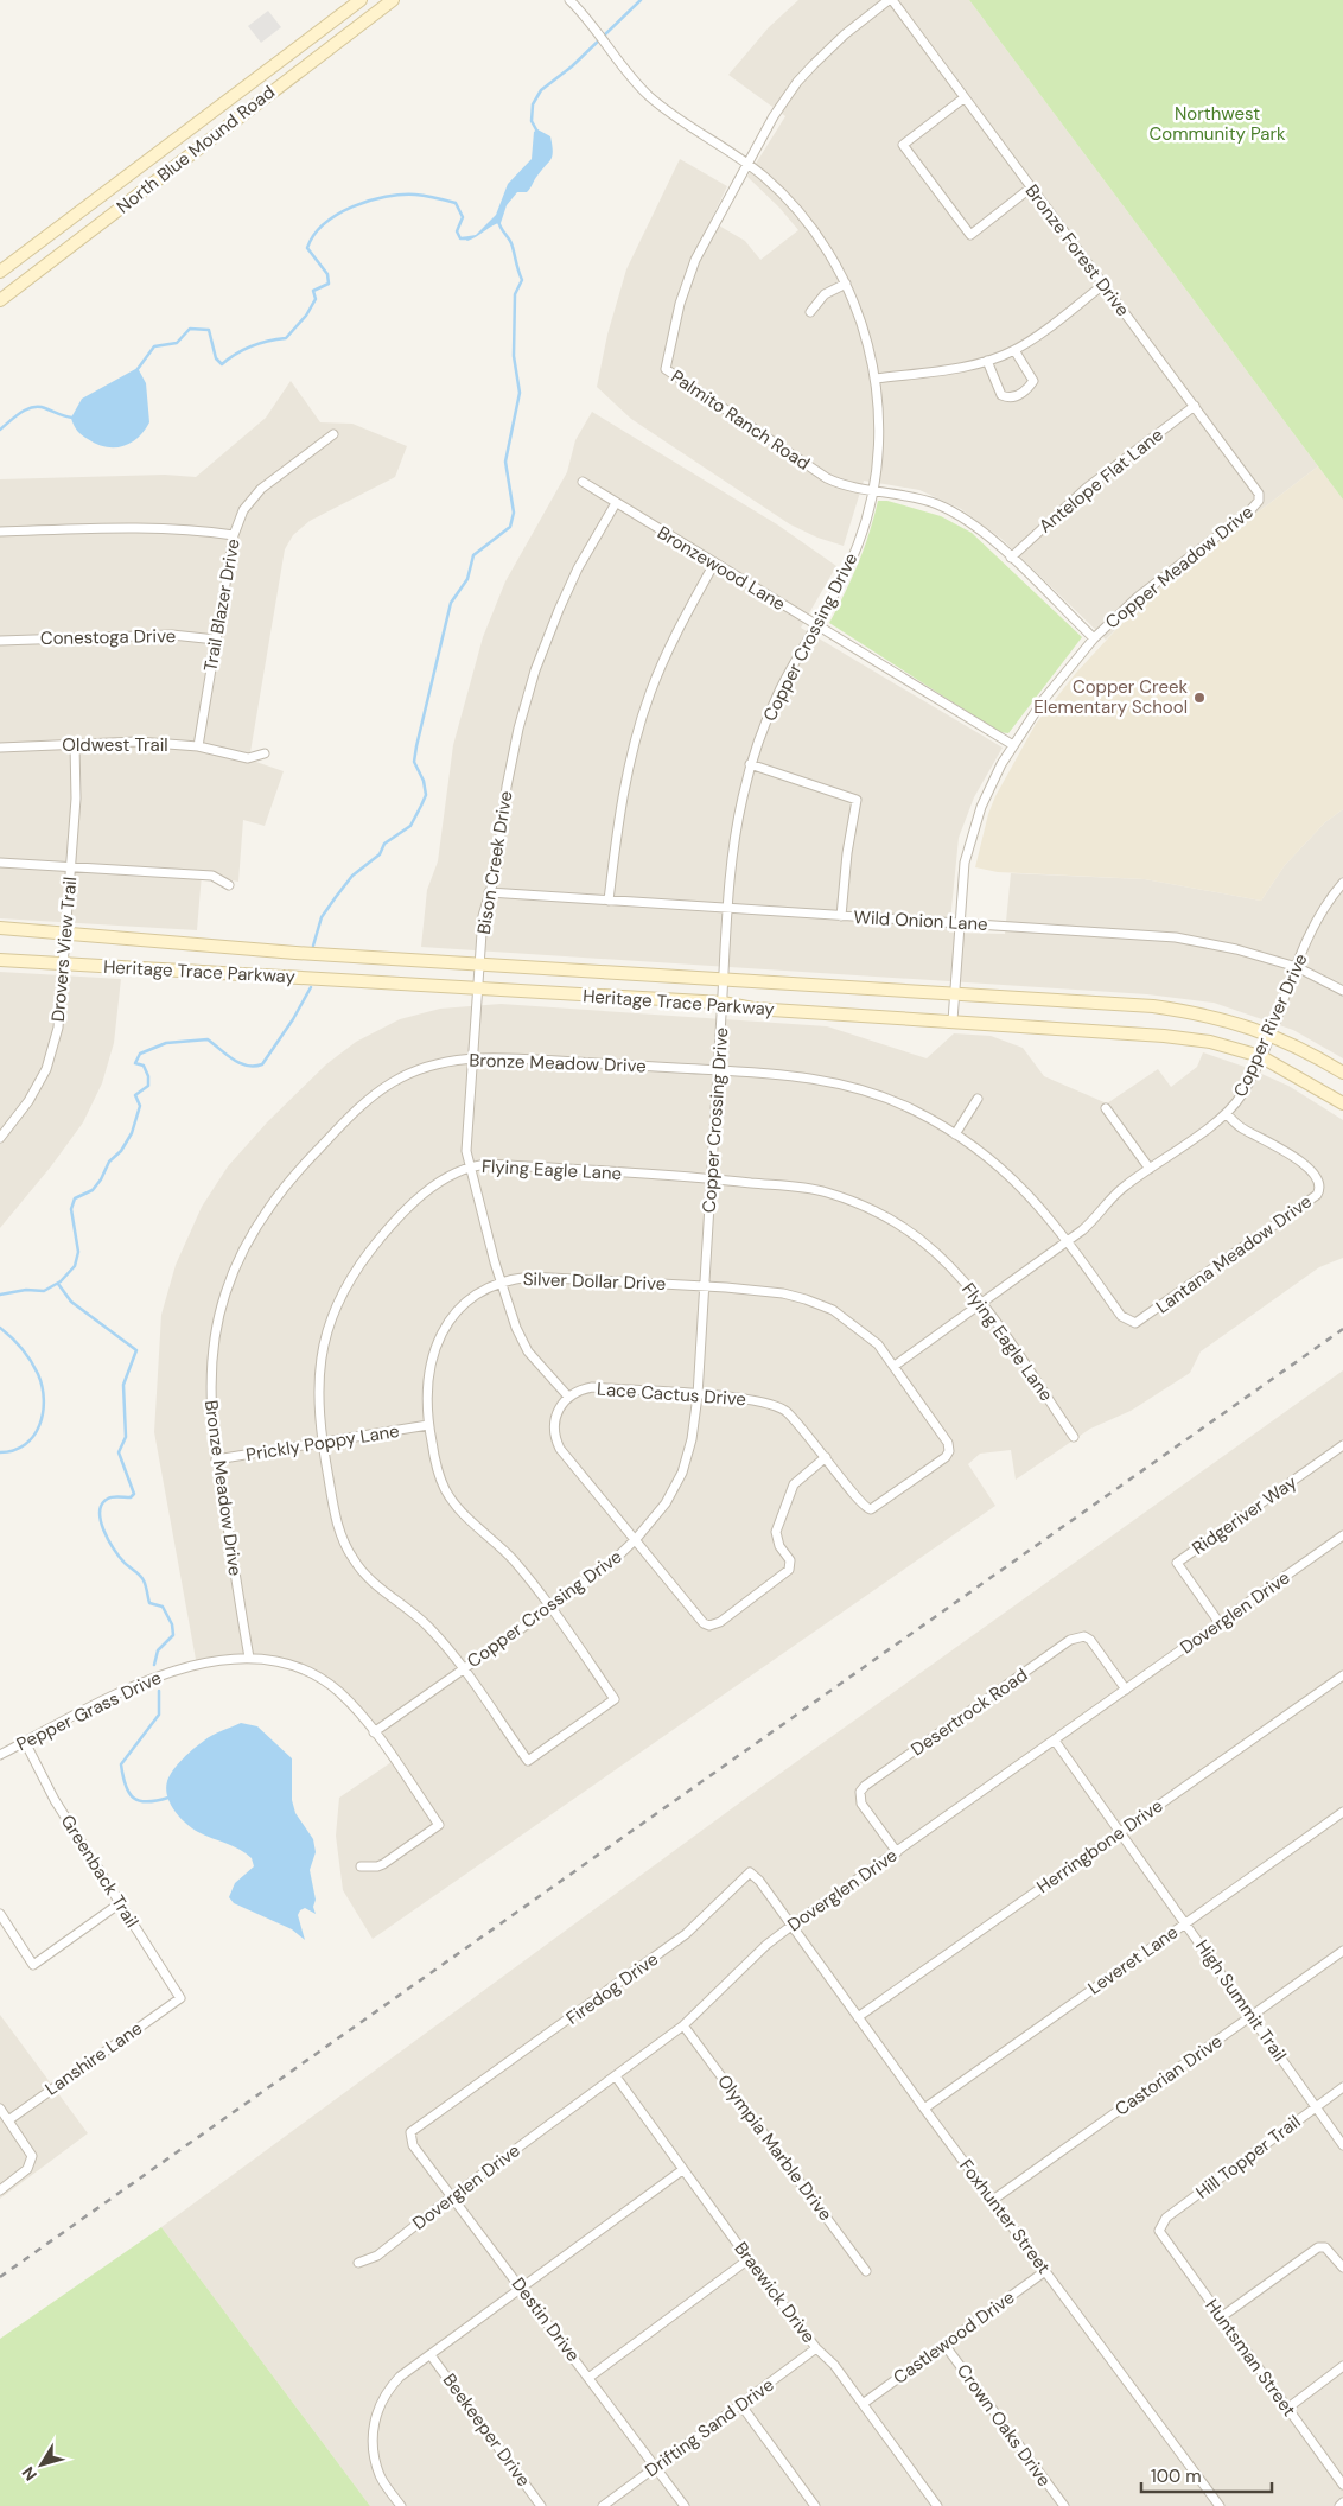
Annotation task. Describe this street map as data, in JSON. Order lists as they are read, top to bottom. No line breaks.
{"streets":{"street":["North Blue Mound Road","Bronze Forest Drive","Palmito Ranch Road","Antelope Flat Lane","Copper Meadow Drive","Bronzewood Lane","Trail Blazer Drive","Conestoga Drive","Copper Crossing Drive","Oldwest Trail","Bison Creek Drive","Wild Onion Lane","Drovers View Trail","Heritage Trace Parkway","Copper River Drive","Bronze Meadow Drive","Flying Eagle Lane","Lantana Meadow Drive","Silver Dollar Drive","Lace Cactus Drive","Prickly Poppy Lane","Ridgeriver Way","Doverglen Drive","Pepper Grass Drive","Desertrock Road","Herringbone Drive","Greenback Trail","Leveret Lane","Firedog Drive","High Summit Trail","Lanshire Lane","Castorian Drive","Olympia Marble Drive","Hill Topper Trail","Foxhunter Street","Braewick Drive","Destin Drive","Castlewood Drive","Huntsman Street","Crown Oaks Drive","Drifting Sand Drive","Beekeeper Drive"]},"crossings":[["Bronze Forest Drive","Palmito Ranch Road"],["Bronze Forest Drive","Antelope Flat Lane"],["Bronze Forest Drive","Copper Meadow Drive"],["Palmito Ranch Road","Antelope Flat Lane"],["Palmito Ranch Road","Copper Meadow Drive"],["Palmito Ranch Road","Copper Crossing Drive"],["Copper Meadow Drive","Bronzewood Lane"],["Copper Meadow Drive","Wild Onion Lane"],["Copper Meadow Drive","Heritage Trace Parkway"],["Bronzewood Lane","Copper Crossing Drive"],["Bronzewood Lane","Bison Creek Drive"],["Trail Blazer Drive","Conestoga Drive"],["Trail Blazer Drive","Oldwest Trail"],["Copper Crossing Drive","Wild Onion Lane"],["Copper Crossing Drive","Heritage Trace Parkway"],["Copper Crossing Drive","Bronze Meadow Drive"],["Copper Crossing Drive","Flying Eagle Lane"],["Copper Crossing Drive","Silver Dollar Drive"],["Copper Crossing Drive","Lace Cactus Drive"],["Copper Crossing Drive","Pepper Grass Drive"],["Oldwest Trail","Drovers View Trail"],["Bison Creek Drive","Wild Onion Lane"],["Bison Creek Drive","Heritage Trace Parkway"],["Bison Creek Drive","Bronze Meadow Drive"],["Bison Creek Drive","Flying Eagle Lane"],["Bison Creek Drive","Silver Dollar Drive"],["Bison Creek Drive","Lace Cactus Drive"],["Wild Onion Lane","Copper River Drive"],["Drovers View Trail","Heritage Trace Parkway"],["Heritage Trace Parkway","Copper River Drive"],["Copper River Drive","Bronze Meadow Drive"],["Copper River Drive","Flying Eagle Lane"],["Copper River Drive","Lantana Meadow Drive"],["Copper River Drive","Silver Dollar Drive"],["Bronze Meadow Drive","Lantana Meadow Drive"],["Bronze Meadow Drive","Prickly Poppy Lane"],["Bronze Meadow Drive","Pepper Grass Drive"],["Flying Eagle Lane","Silver Dollar Drive"],["Flying Eagle Lane","Prickly Poppy Lane"],["Silver Dollar Drive","Lace Cactus Drive"],["Silver Dollar Drive","Prickly Poppy Lane"],["Ridgeriver Way","Doverglen Drive"],["Doverglen Drive","Desertrock Road"],["Doverglen Drive","Firedog Drive"],["Doverglen Drive","High Summit Trail"],["Doverglen Drive","Olympia Marble Drive"],["Doverglen Drive","Foxhunter Street"],["Doverglen Drive","Braewick Drive"],["Doverglen Drive","Destin Drive"],["Pepper Grass Drive","Greenback Trail"],["Herringbone Drive","High Summit Trail"],["Herringbone Drive","Foxhunter Street"],["Greenback Trail","Lanshire Lane"],["Leveret Lane","High Summit Trail"],["Leveret Lane","Foxhunter Street"],["Firedog Drive","Foxhunter Street"],["Firedog Drive","Destin Drive"],["High Summit Trail","Castorian Drive"],["High Summit Trail","Hill Topper Trail"],["Castorian Drive","Foxhunter Street"],["Hill Topper Trail","Huntsman Street"],["Foxhunter Street","Castlewood Drive"],["Braewick Drive","Castlewood Drive"],["Braewick Drive","Drifting Sand Drive"],["Destin Drive","Drifting Sand Drive"],["Castlewood Drive","Crown Oaks Drive"]],"parks":["Northwest Community Park"],"places":["Copper Creek Elementary School"],"scale_bar":"100 m","north":"bottom left"}
